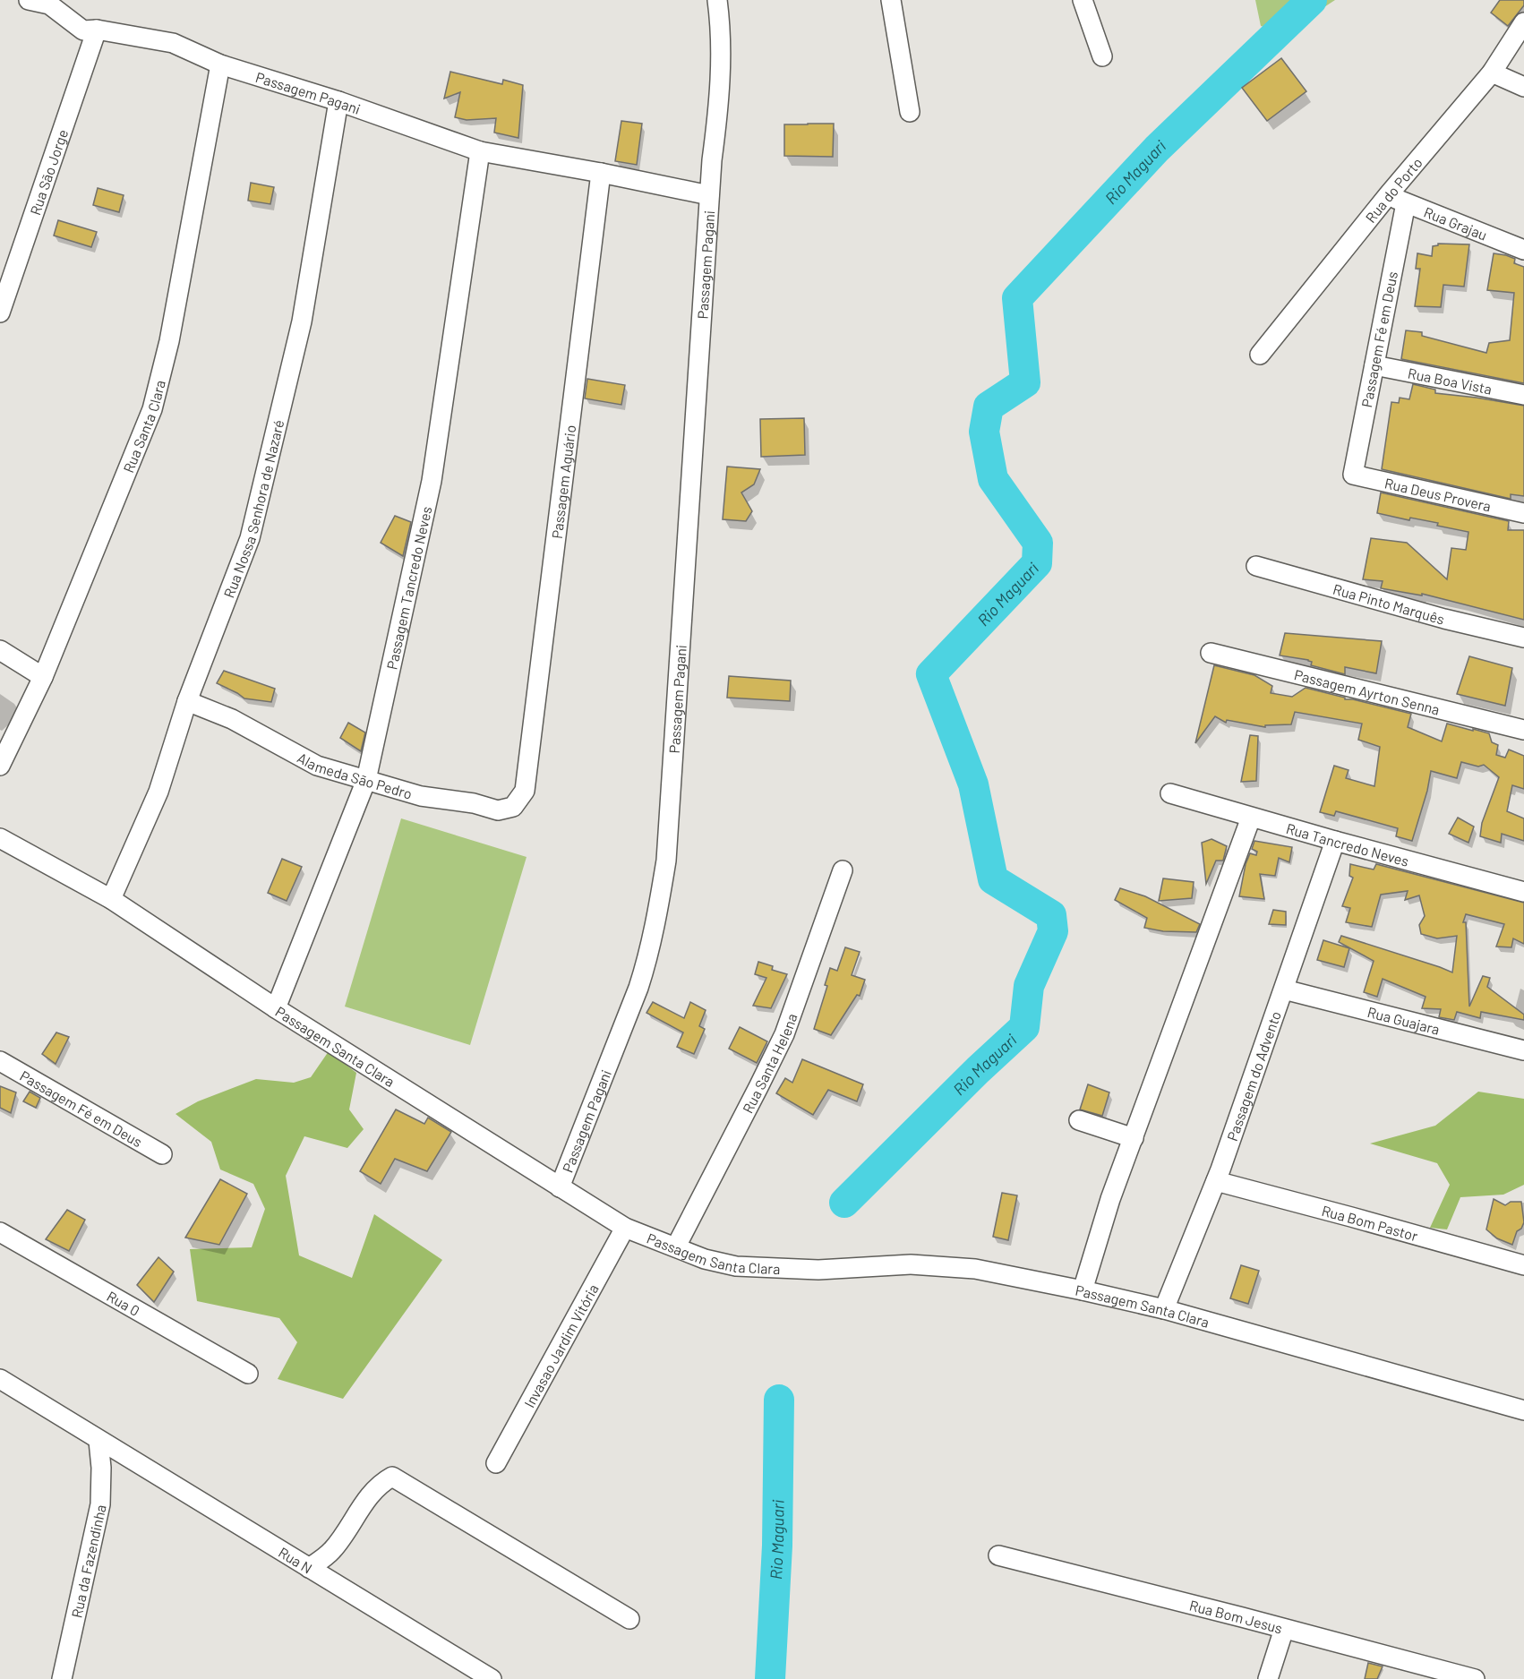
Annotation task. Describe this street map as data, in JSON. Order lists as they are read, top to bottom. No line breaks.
{"streets":{"street":["Passagem Pagani","Rua São Jorge","Rua do Porto","Rua Grajau","Passagem Fé em Deus","Rua Boa Vista","Rua Santa Clara","Passagem Aguário","Rua Deus Provera","Rua Nossa Senhora de Nazaré","Passagem Tancredo Neves","Rua Pinto Marquês","Passagem Ayrton Senna","Alameda São Pedro","Rua Tancredo Neves","Rua Guajara","Passagem Santa Clara","Rua Santa Helena","Passagem do Advento","Rua Bom Pastor","Rua 0","Invasao Jardim Vitória","Rua N","Rua da Fazendinha","Rua Bom Jesus"]},"crossings":[["Passagem Pagani","Rua São Jorge"],["Passagem Pagani","Rua Santa Clara"],["Passagem Pagani","Passagem Aguário"],["Passagem Pagani","Rua Nossa Senhora de Nazaré"],["Passagem Pagani","Passagem Tancredo Neves"],["Passagem Pagani","Passagem Santa Clara"],["Rua do Porto","Rua Grajau"],["Rua Grajau","Passagem Fé em Deus"],["Passagem Fé em Deus","Rua Boa Vista"],["Passagem Fé em Deus","Rua Deus Provera"],["Passagem Aguário","Alameda São Pedro"],["Rua Nossa Senhora de Nazaré","Alameda São Pedro"],["Rua Nossa Senhora de Nazaré","Passagem Santa Clara"],["Passagem Tancredo Neves","Alameda São Pedro"],["Passagem Tancredo Neves","Passagem Santa Clara"],["Rua Tancredo Neves","Passagem do Advento"],["Rua Guajara","Passagem do Advento"],["Passagem Santa Clara","Rua Santa Helena"],["Passagem Santa Clara","Passagem do Advento"],["Passagem Santa Clara","Invasao Jardim Vitória"],["Passagem do Advento","Rua Bom Pastor"],["Rua N","Rua da Fazendinha"]],"water":["Rio Maguari"]}
